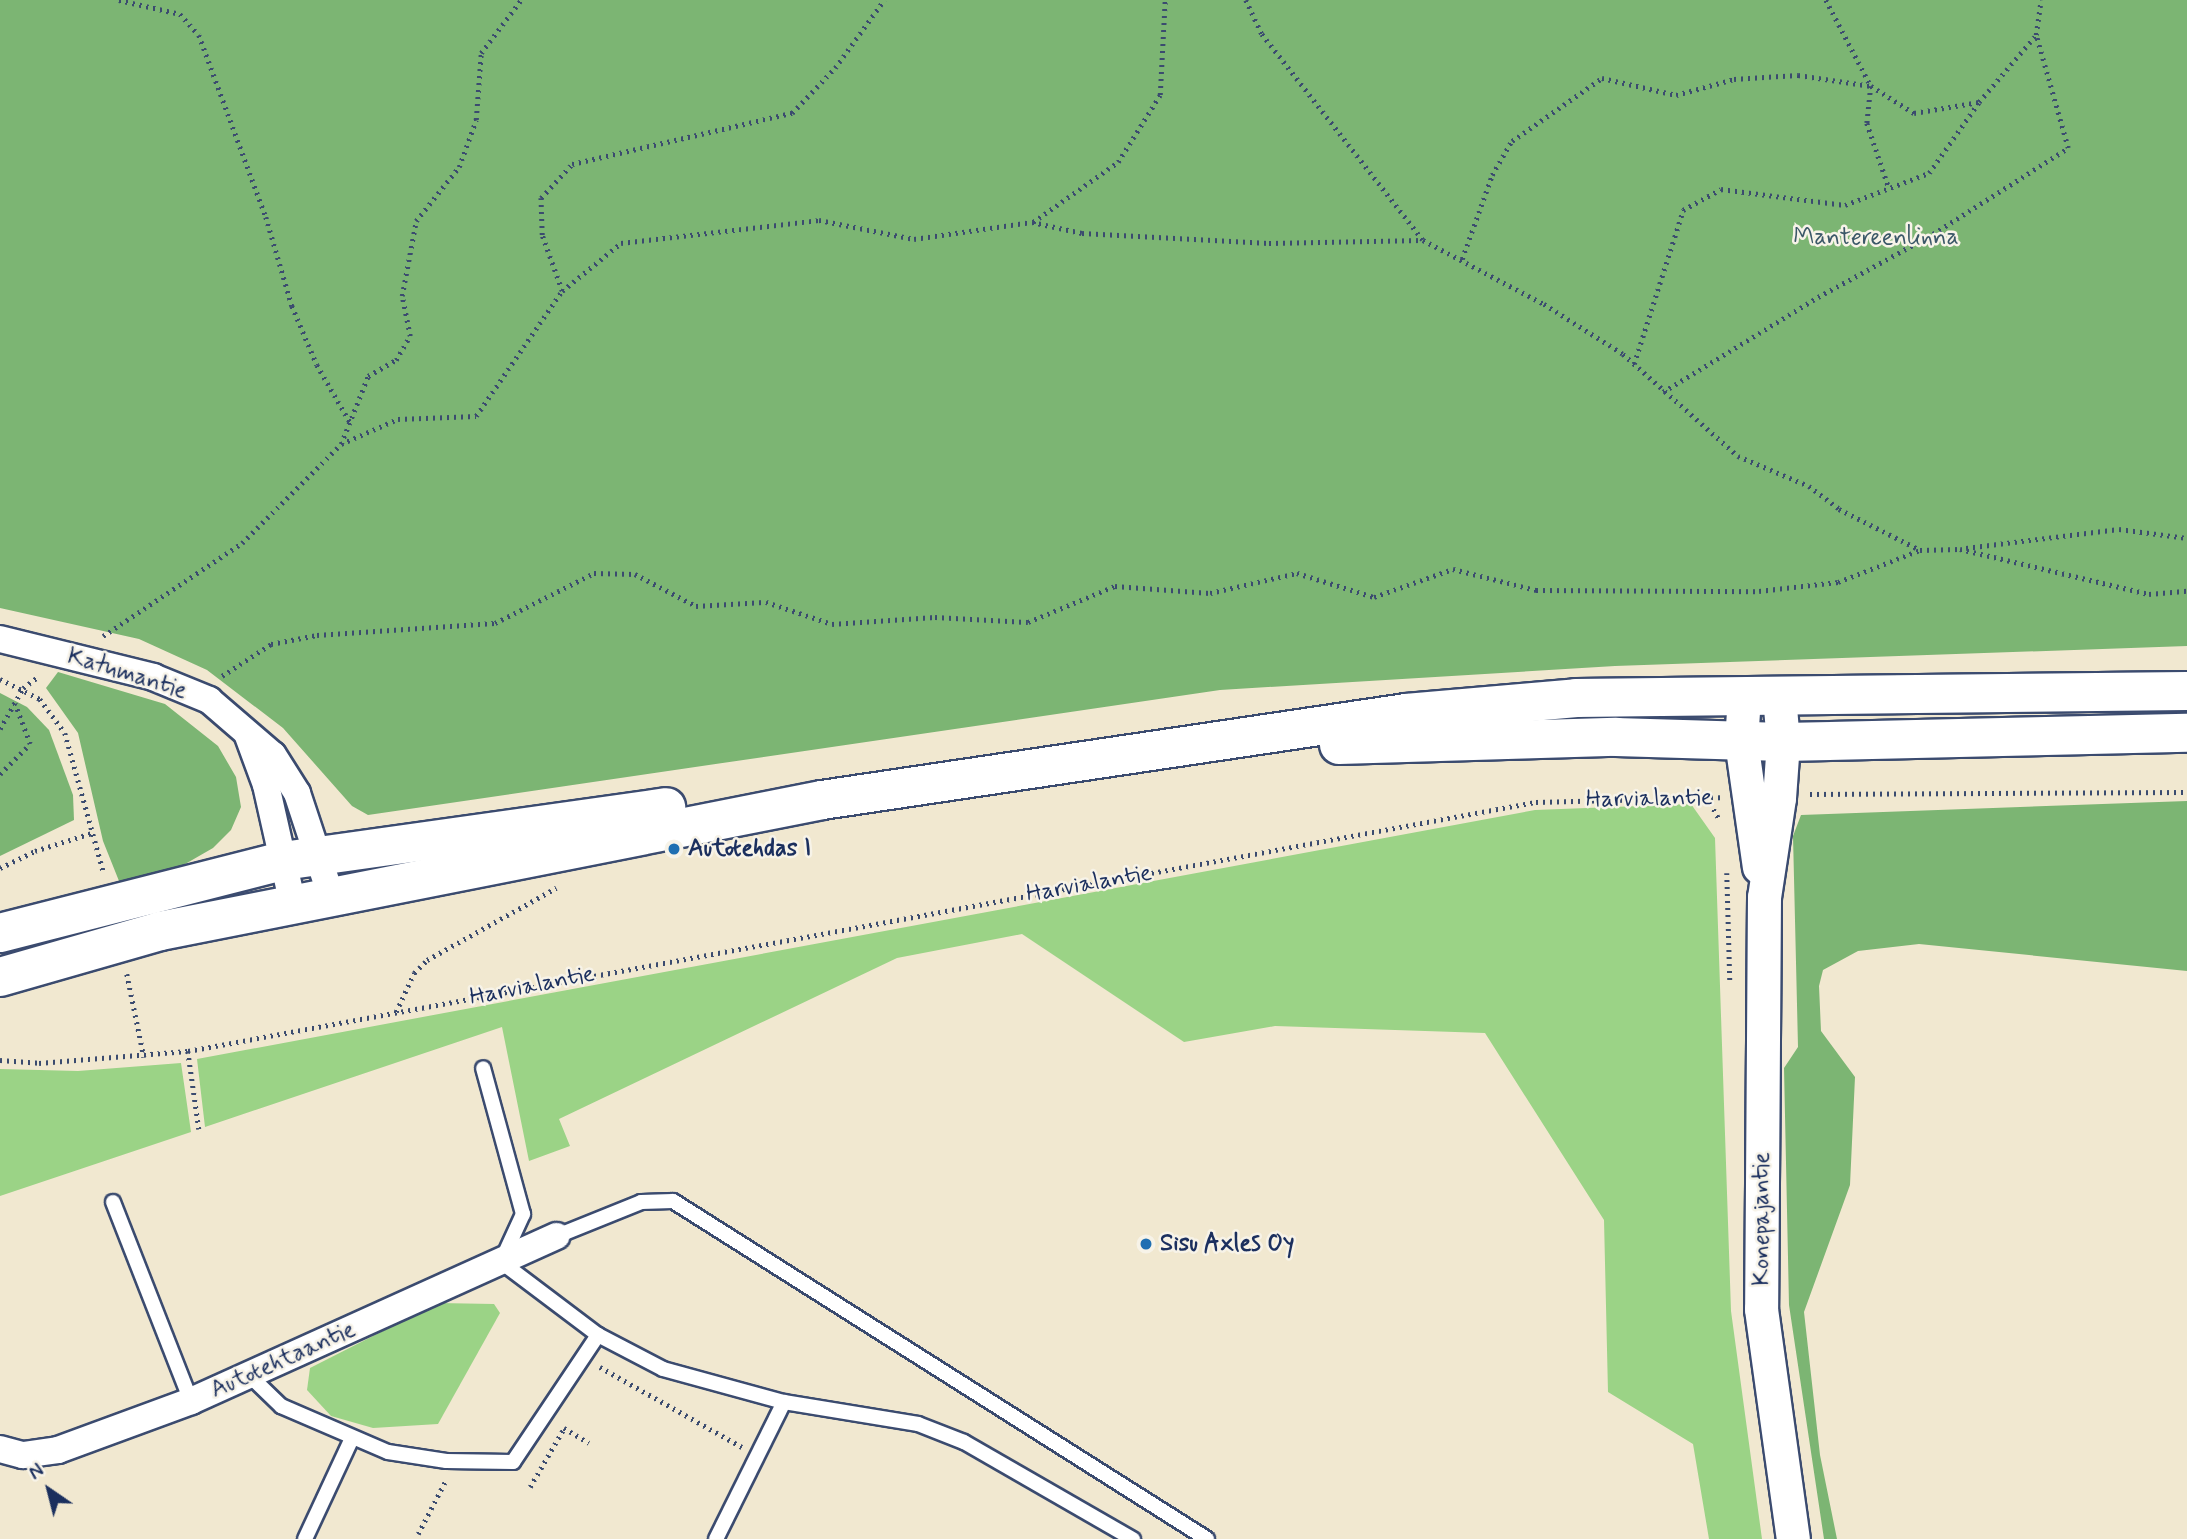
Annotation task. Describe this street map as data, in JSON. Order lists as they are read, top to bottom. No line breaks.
{"streets":{"street":["Katumantie","Konepajantie","Autotehtaantie"],"path":["Harvialantie"]},"crossings":[["Harvialantie","Konepajantie"]],"parks":["Mantereenlinna"],"places":["Autotehdas I","Sisu Axles Oy"],"north":"top left"}
